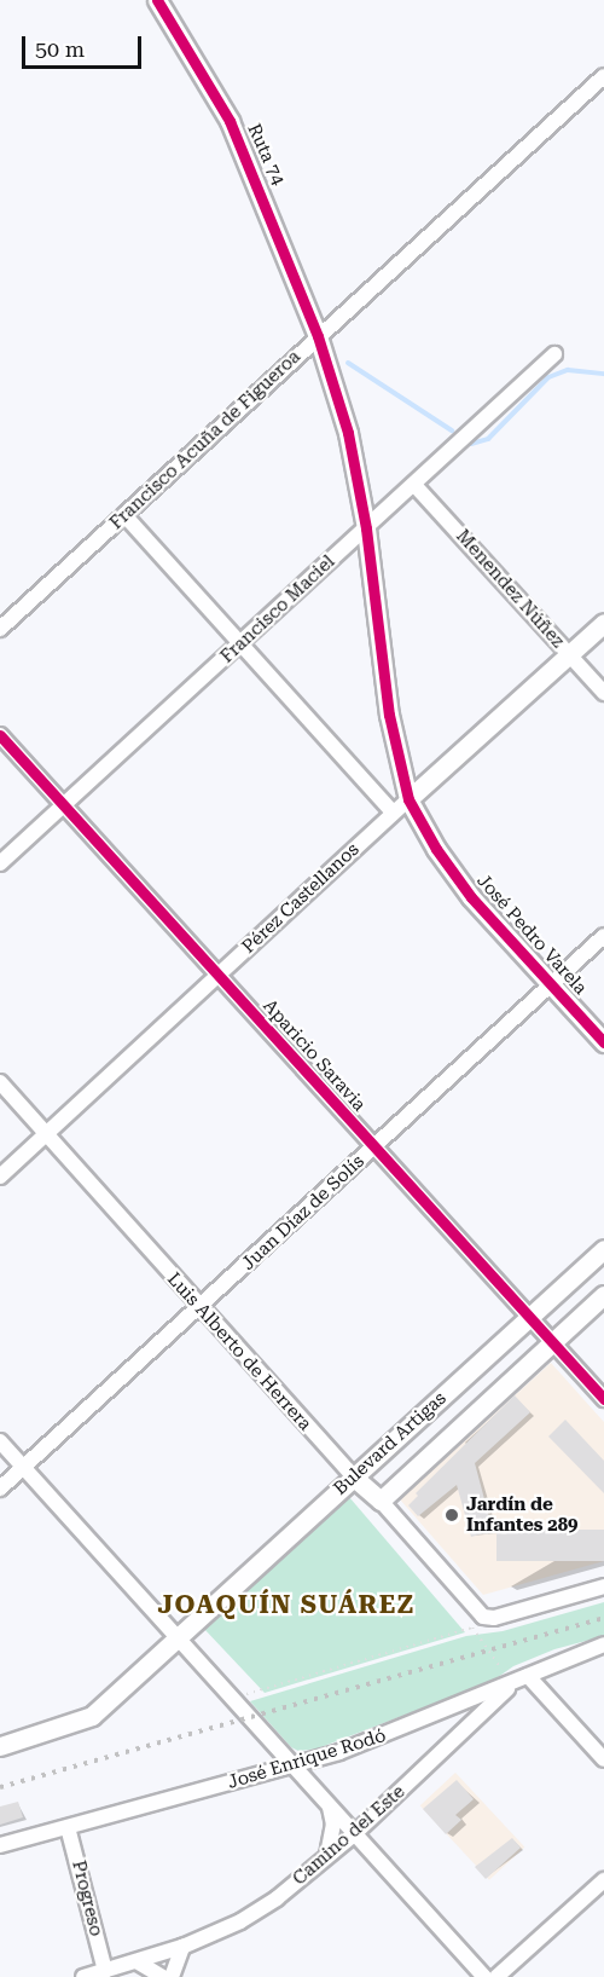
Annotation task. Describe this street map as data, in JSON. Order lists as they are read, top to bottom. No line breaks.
{"streets":{"street":["Ruta 74","Francisco Acuña de Figueroa","Menendez Núñez","Francisco Maciel","Pérez Castellanos","José Pedro Varela","Aparicio Saravia","Juan Díaz de Solís","Luis Alberto de Herrera","Bulevard Artigas","José Enrique Rodó","Camino del Este","Progreso"]},"crossings":[["Ruta 74","Francisco Acuña de Figueroa"],["Ruta 74","Francisco Maciel"],["Ruta 74","José Pedro Varela"],["Menendez Núñez","Francisco Maciel"],["Menendez Núñez","Pérez Castellanos"],["Francisco Maciel","José Pedro Varela"],["Francisco Maciel","Aparicio Saravia"],["Pérez Castellanos","José Pedro Varela"],["Pérez Castellanos","Aparicio Saravia"],["Pérez Castellanos","Luis Alberto de Herrera"],["José Pedro Varela","Juan Díaz de Solís"],["Aparicio Saravia","Juan Díaz de Solís"],["Aparicio Saravia","Bulevard Artigas"],["Juan Díaz de Solís","Luis Alberto de Herrera"],["Luis Alberto de Herrera","Bulevard Artigas"],["José Enrique Rodó","Camino del Este"],["José Enrique Rodó","Progreso"],["Camino del Este","Progreso"]],"districts":["JOAQUÍN SUÁREZ"],"places":["Jardín de Infantes 289"],"scale_bar":"50 m"}
